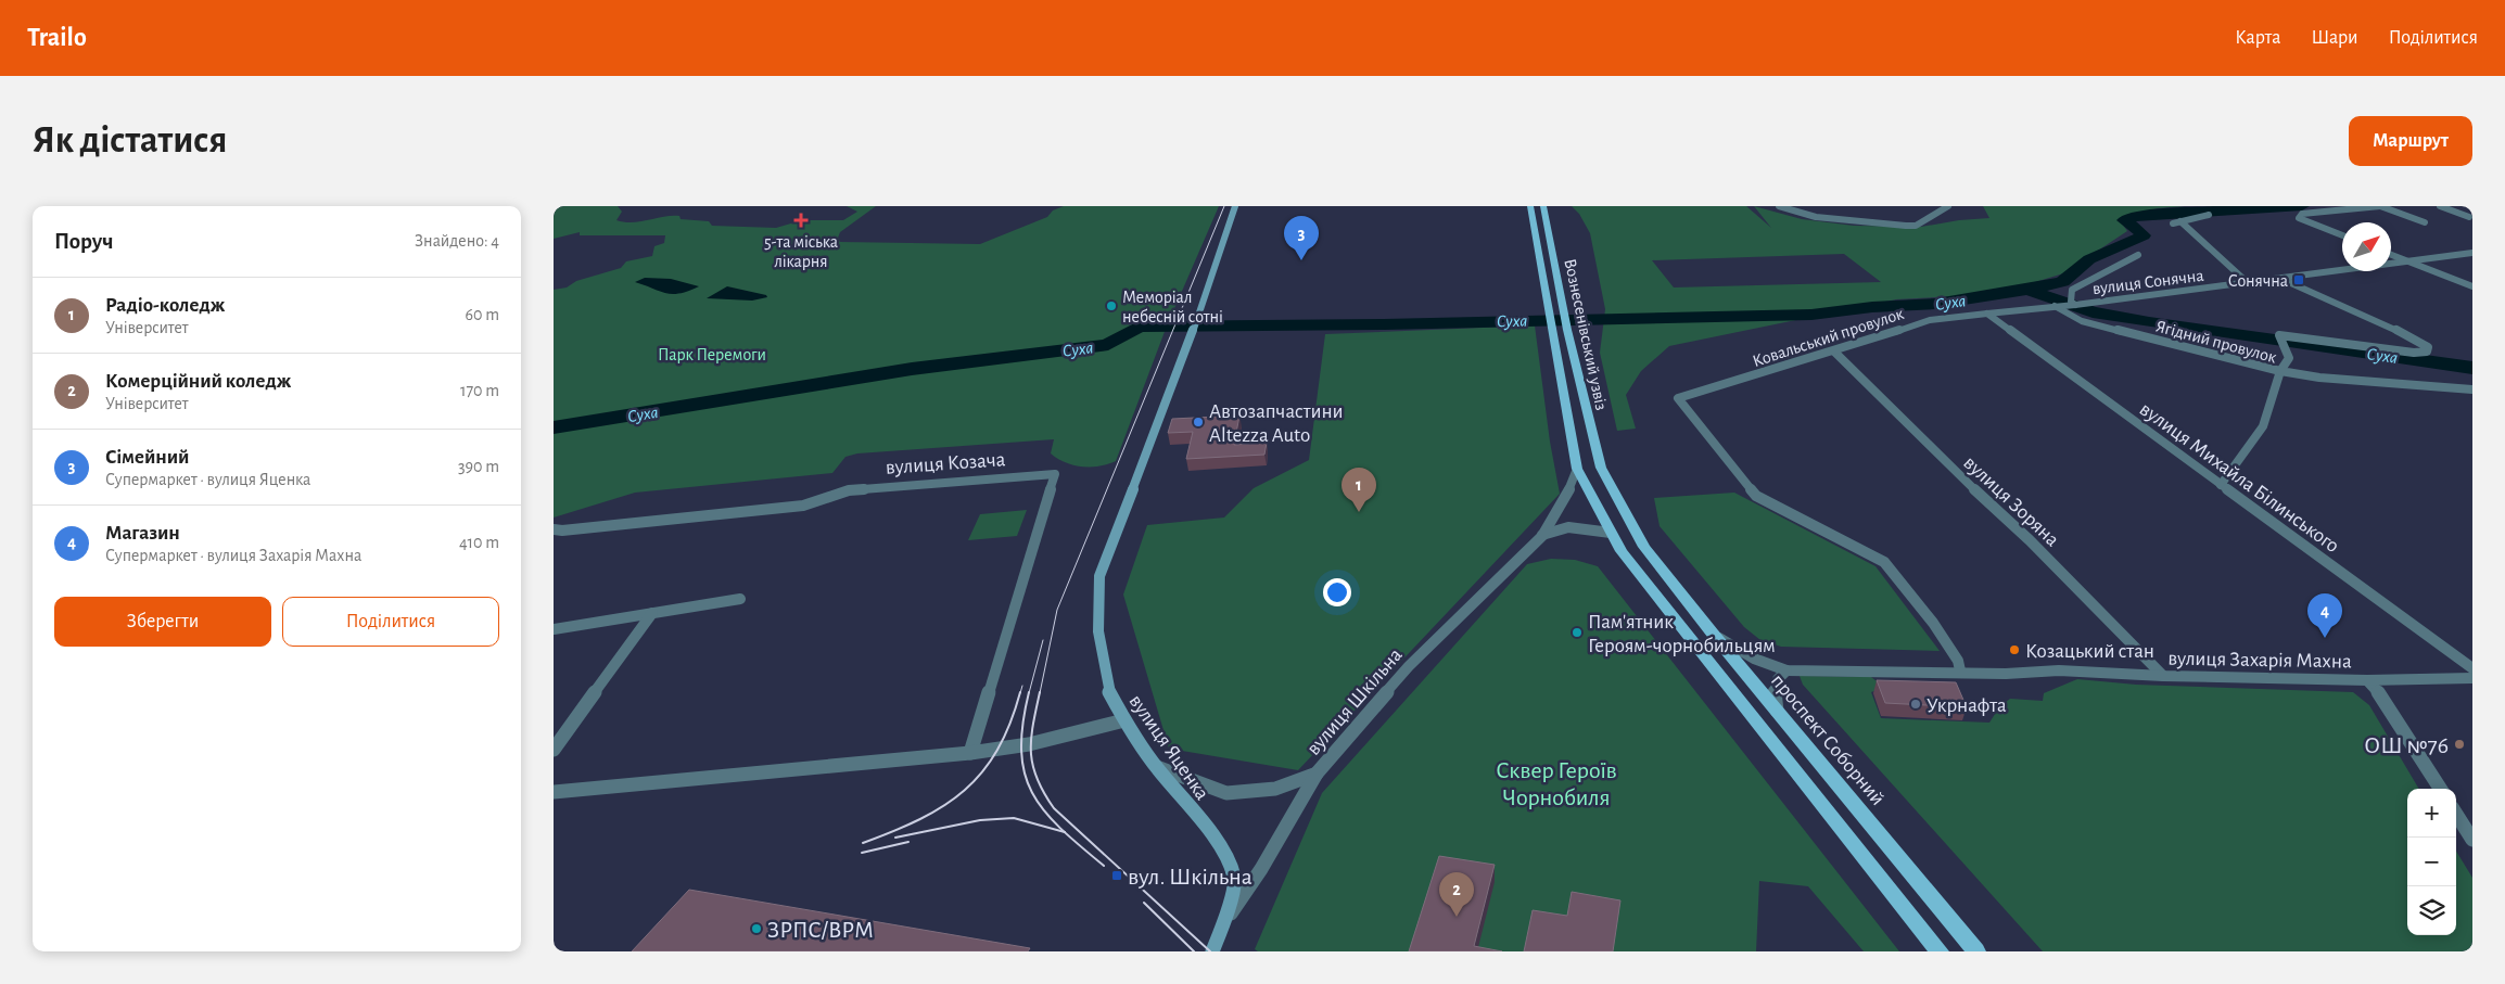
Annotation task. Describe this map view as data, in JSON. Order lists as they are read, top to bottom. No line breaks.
{"streets":{"main road":["Вознесенівський узвіз","проспект Соборний","вулиця Яценка"],"street":["вулиця Сонячна","Ковальський провулок","Ягідний провулок","вулиця Козача","вулиця Михайла Білинського","вулиця Зоряна","вулиця Захарія Махна","вулиця Шкільна"]},"crossings":[["вулиця Сонячна","Ковальський провулок"],["вулиця Сонячна","Ягідний провулок"],["вулиця Сонячна","вулиця Михайла Білинського"],["Вознесенівський узвіз","вулиця Шкільна"],["Вознесенівський узвіз","проспект Соборний"],["Ковальський провулок","вулиця Михайла Білинського"],["Ковальський провулок","вулиця Зоряна"],["Ковальський провулок","вулиця Захарія Махна"],["Ягідний провулок","вулиця Михайла Білинського"],["вулиця Зоряна","вулиця Захарія Махна"],["вулиця Шкільна","вулиця Яценка"]],"water":["Суха"],"parks":["Парк Перемоги","Сквер Героїв Чорнобиля"],"places":{"health":["5-та міська лікарня"],"transit":["Сонячна","вул. Шкільна"],"other":["Меморіал небесній сотні","Автозапчастини Altezza Auto","Пам'ятник Героям-чорнобильцям","Козацький стан","Укрнафта","ОШ №76","ЗРПС/ВРМ"]},"north":"top right","page":{"header":"Trailo","nav":["Карта","Шари","Поділитися"],"buttons":["Маршрут",["Зберегти","Поділитися"]],"title":"Як дістатися","heading":["Поруч","Знайдено: 4"],"pins":["3","1","4","2"],"list":[{"mark":"1","name":"Радіо-коледж","note":"Університет","value":"60 m"},{"mark":"2","name":"Комерційний коледж","note":"Університет","value":"170 m"},{"mark":"3","name":"Сімейний","note":"Супермаркет · вулиця Яценка","value":"390 m"},{"mark":"4","name":"Магазин","note":"Супермаркет · вулиця Захарія Махна","value":"410 m"}],"map_buttons":["+","−"]}}
